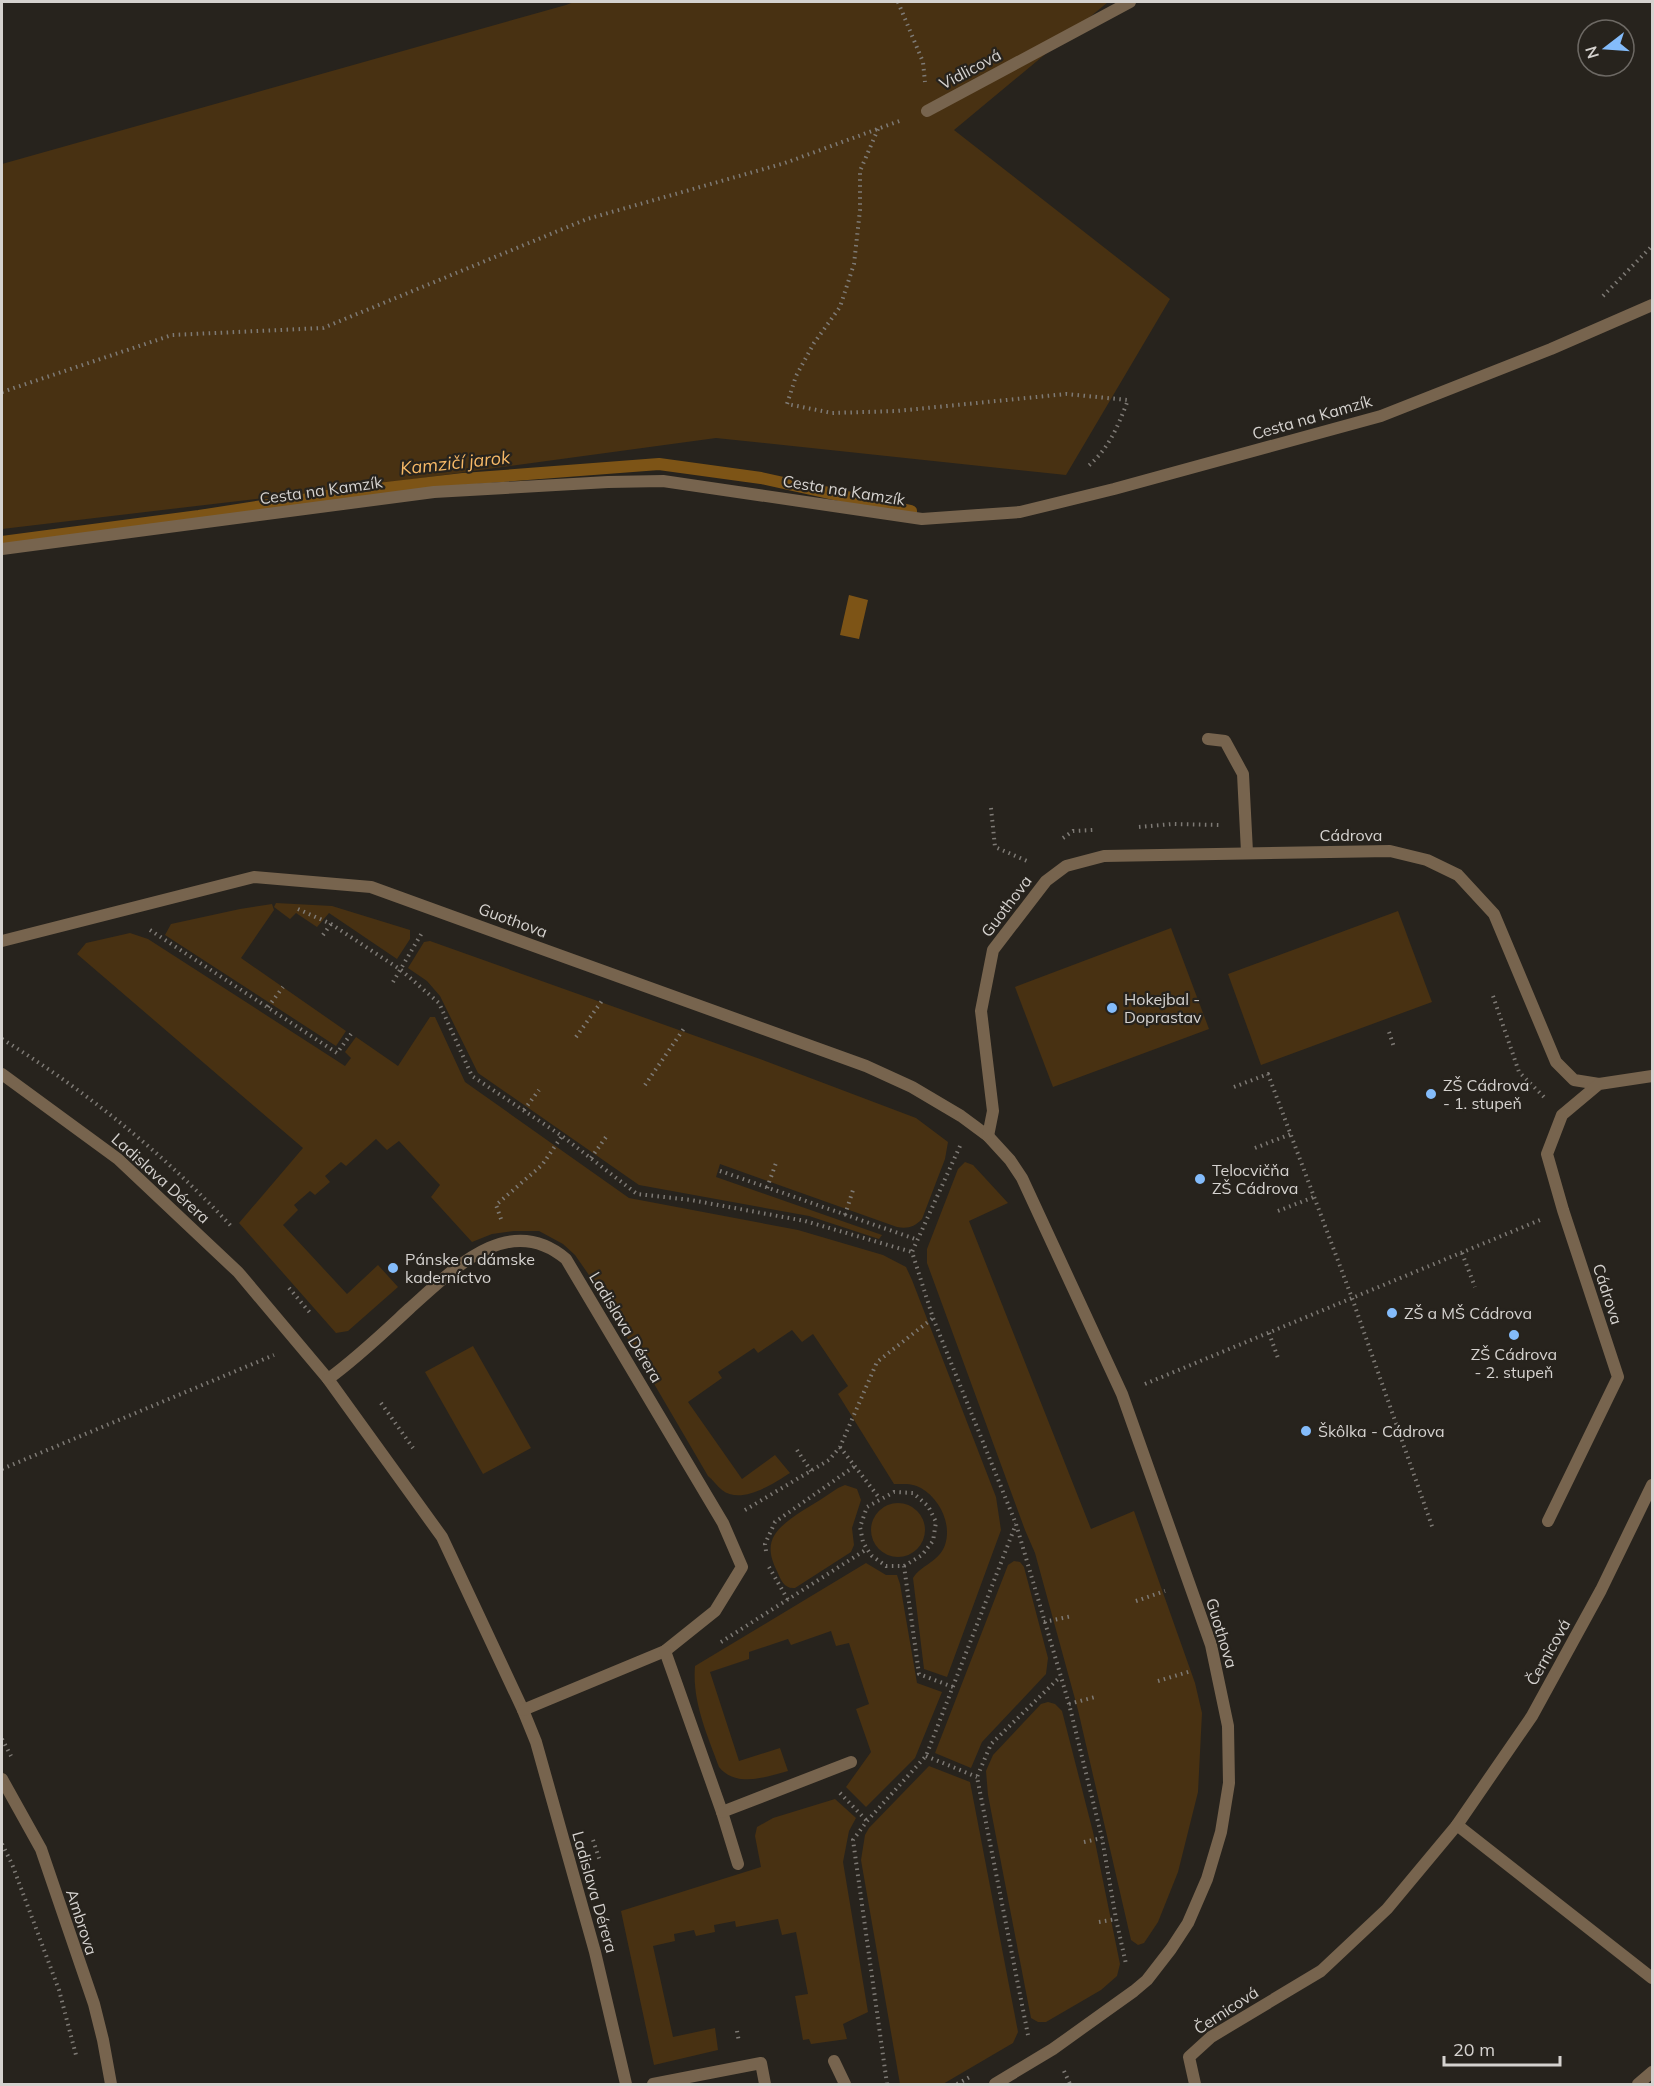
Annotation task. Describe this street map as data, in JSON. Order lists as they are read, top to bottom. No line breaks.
{"streets":{"street":["Vidlicová","Cesta na Kamzík","Cádrova","Guothova","Ladislava Dérera","Černicová","Ambrova"]},"crossings":[["Cádrova","Guothova"]],"water":["Kamzičí jarok"],"places":["Hokejbal - Doprastav","ZŠ Cádrova - 1. stupeň","Telocvičňa ZŠ Cádrova","Pánske a dámske kaderníctvo","ZŠ a MŠ Cádrova","ZŠ Cádrova - 2. stupeň","Škôlka - Cádrova"],"scale_bar":"20 m","north":"left"}
